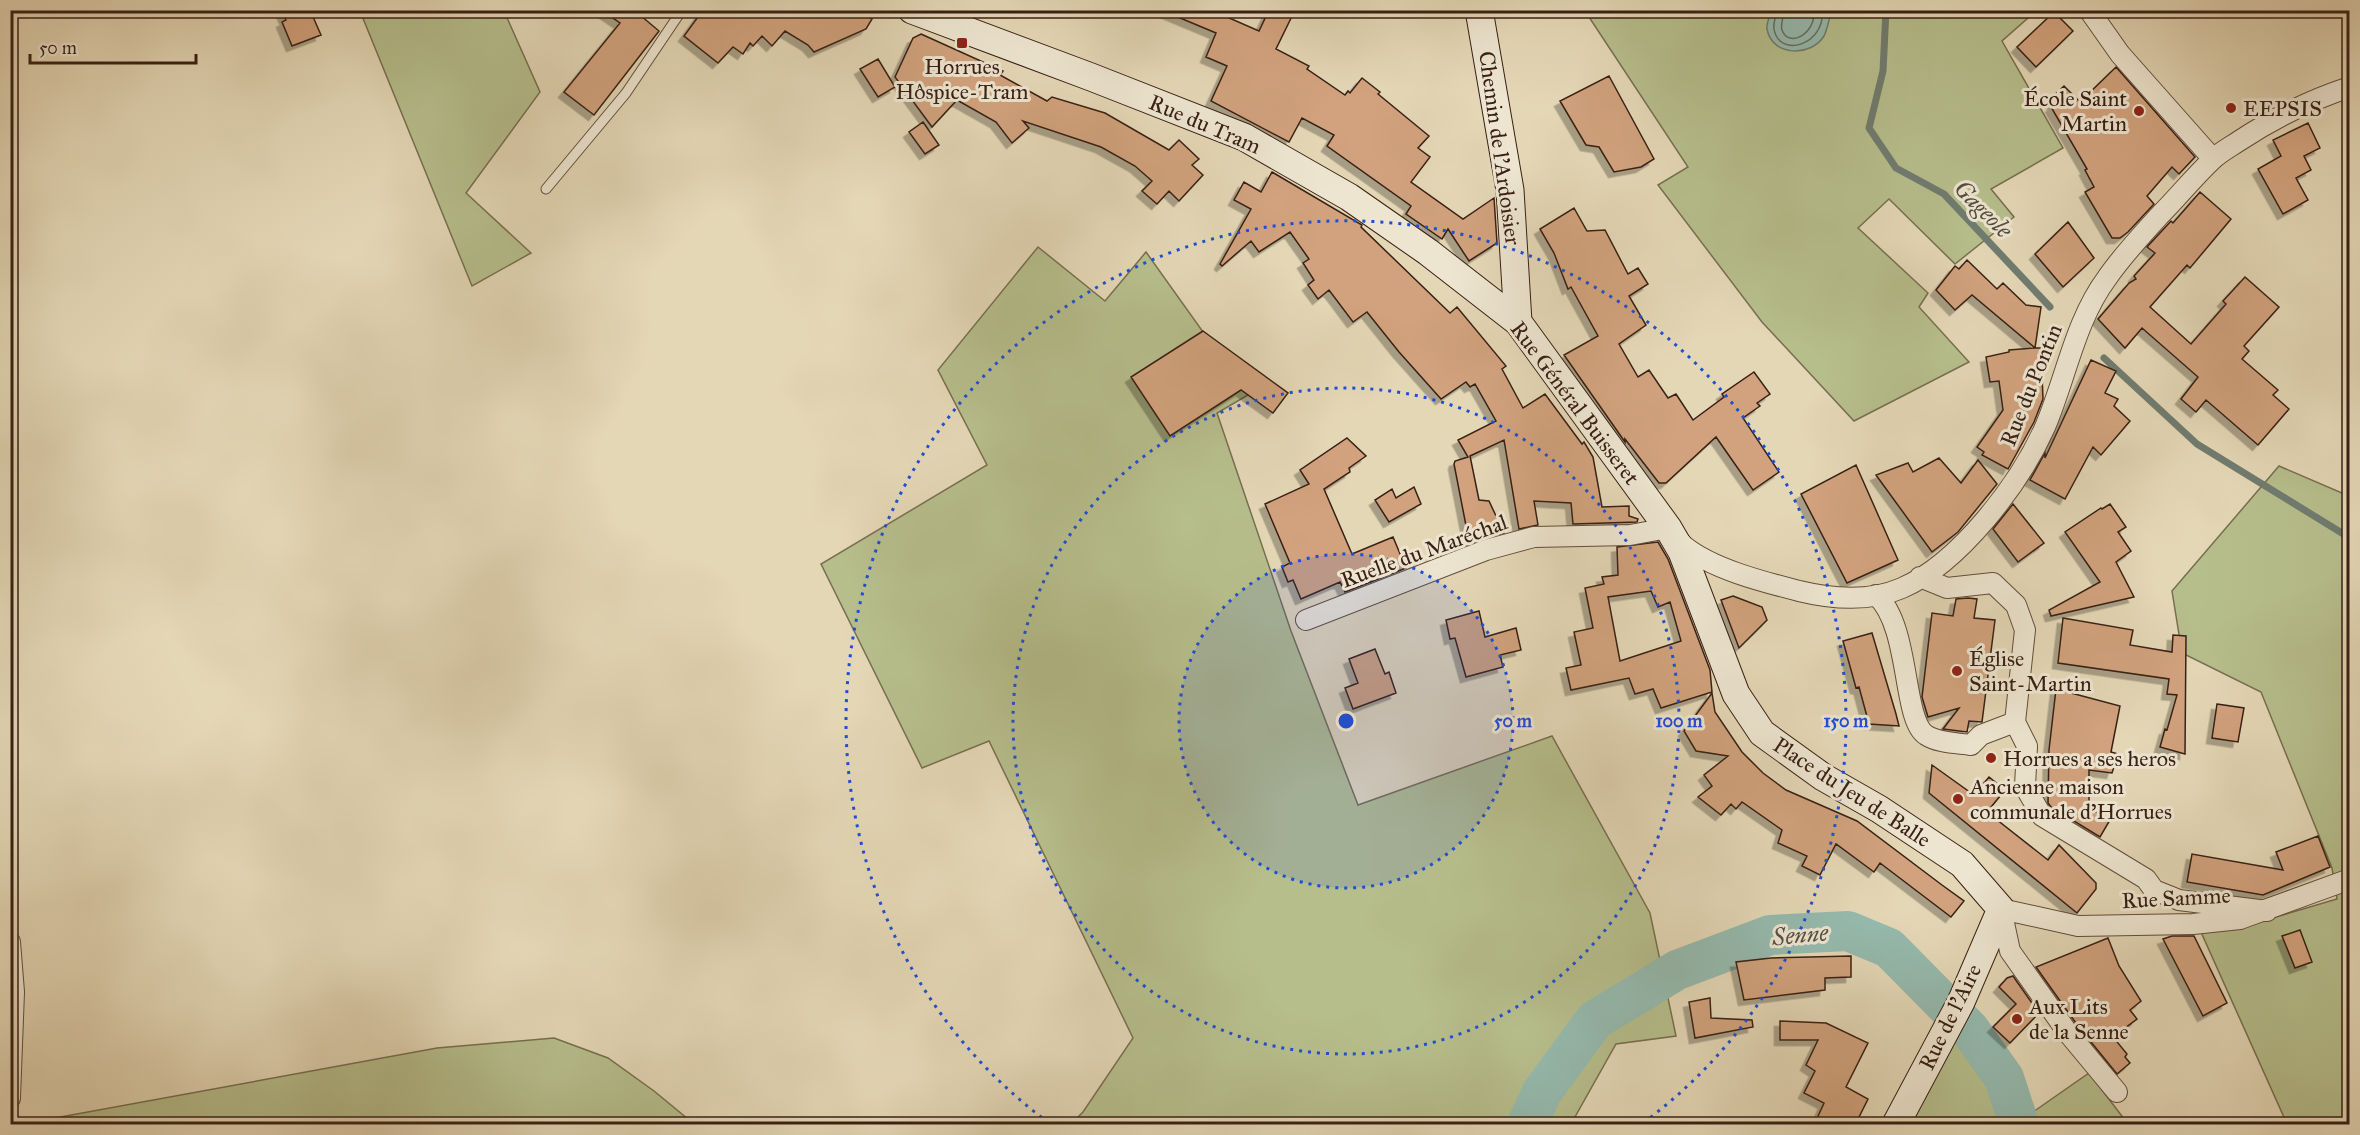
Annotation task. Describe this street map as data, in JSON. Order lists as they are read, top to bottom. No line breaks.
{"streets":{"street":["Rue du Tram","Chemin de l'Ardoisier","Rue du Pontin","Rue Général Buisseret","Ruelle du Maréchal","Place du Jeu de Balle","Rue Samme","Rue de l'Aire"]},"crossings":[["Rue du Tram","Rue Général Buisseret"],["Chemin de l'Ardoisier","Rue Général Buisseret"],["Rue du Pontin","Rue Général Buisseret"],["Rue du Pontin","Ruelle du Maréchal"],["Rue du Pontin","Place du Jeu de Balle"],["Rue Général Buisseret","Ruelle du Maréchal"],["Rue Général Buisseret","Place du Jeu de Balle"],["Ruelle du Maréchal","Place du Jeu de Balle"],["Place du Jeu de Balle","Rue Samme"],["Place du Jeu de Balle","Rue de l'Aire"],["Rue Samme","Rue de l'Aire"]],"water":["Gageole","Senne"],"places":{"transit":["Horrues Hôspice-Tram"],"other":["EEPSIS","École Saint Martin","Église Saint-Martin","Horrues a ses heros","Ancienne maison communale d'Horrues","Aux Lits de la Senne"]},"scale_bar":"50 m","rings":["50 m","100 m","150 m"]}
